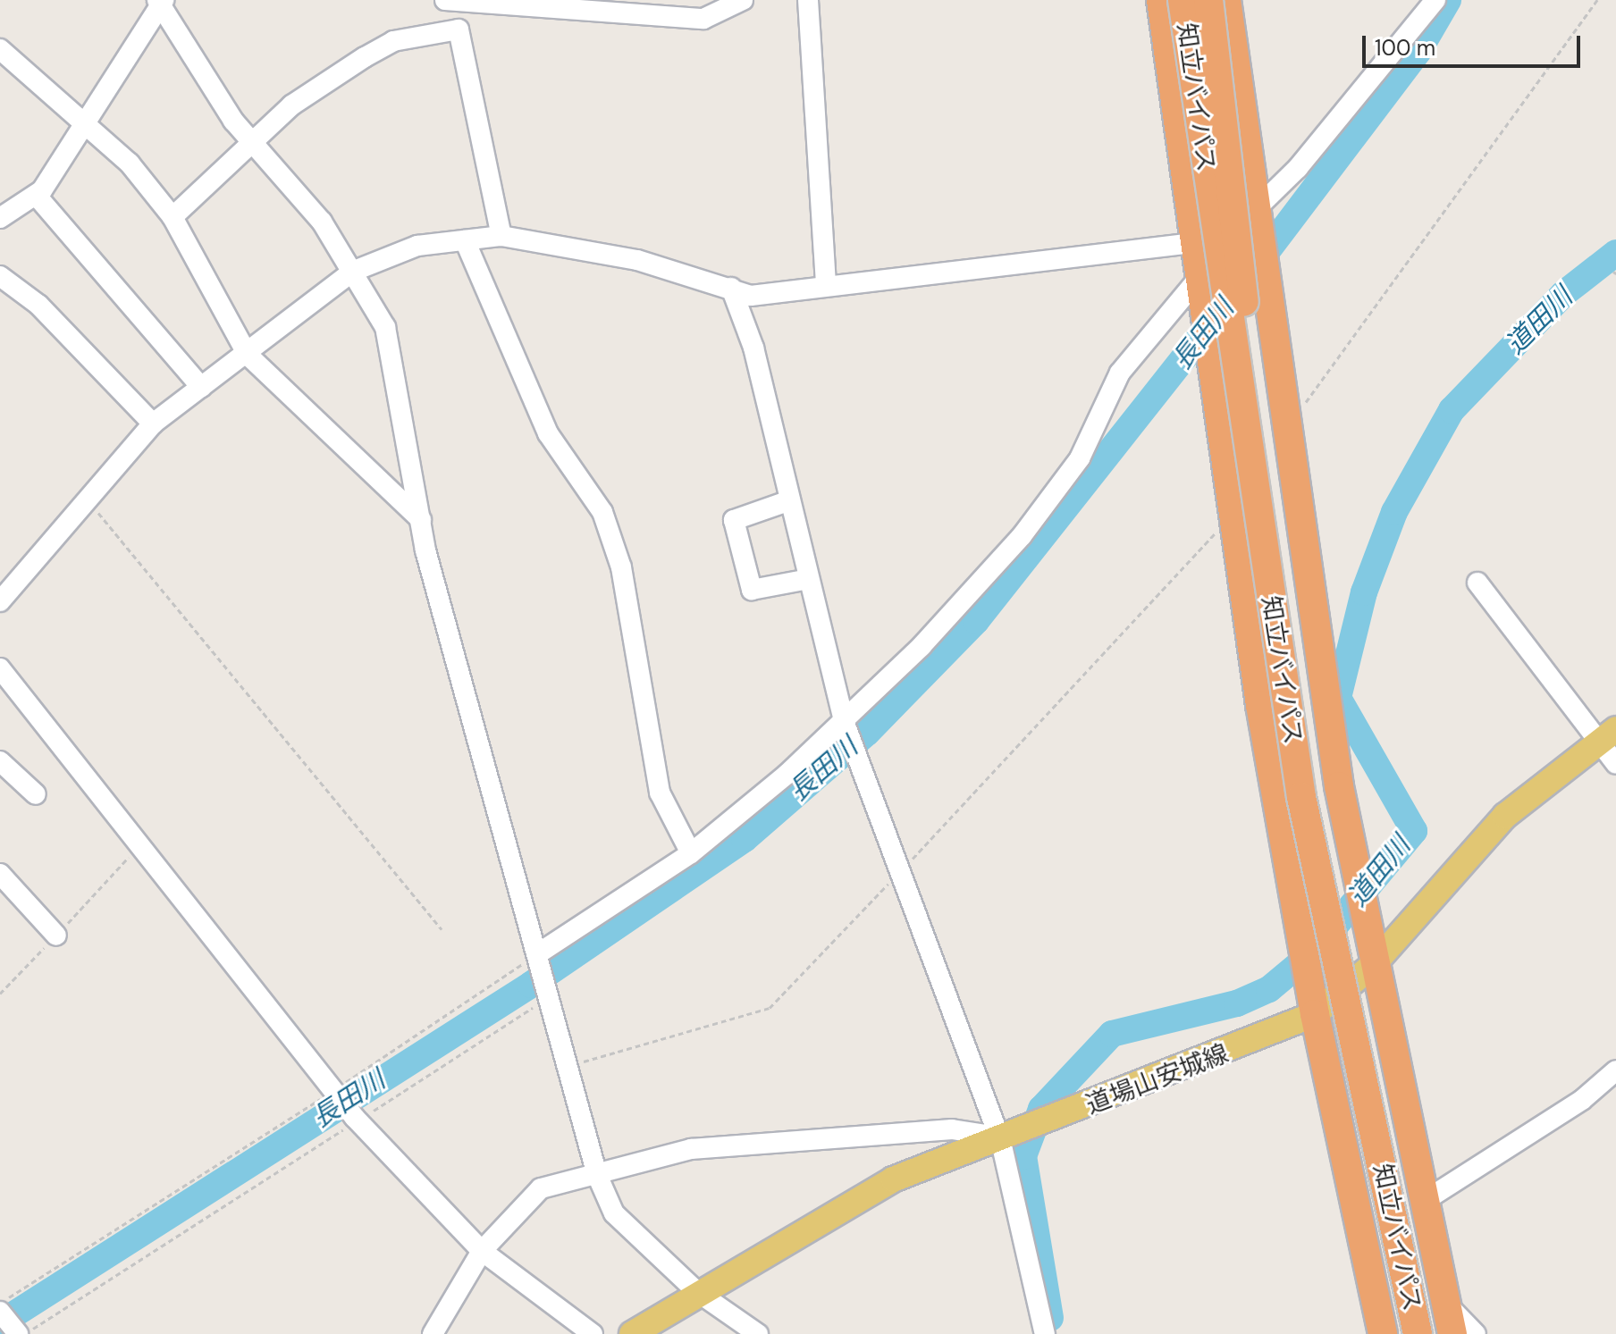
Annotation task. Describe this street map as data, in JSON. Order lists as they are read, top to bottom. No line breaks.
{"streets":{"highway":["知立バイパス"],"main road":["道場山安城線"]},"water":["道田川","長田川"],"scale_bar":"100 m"}
